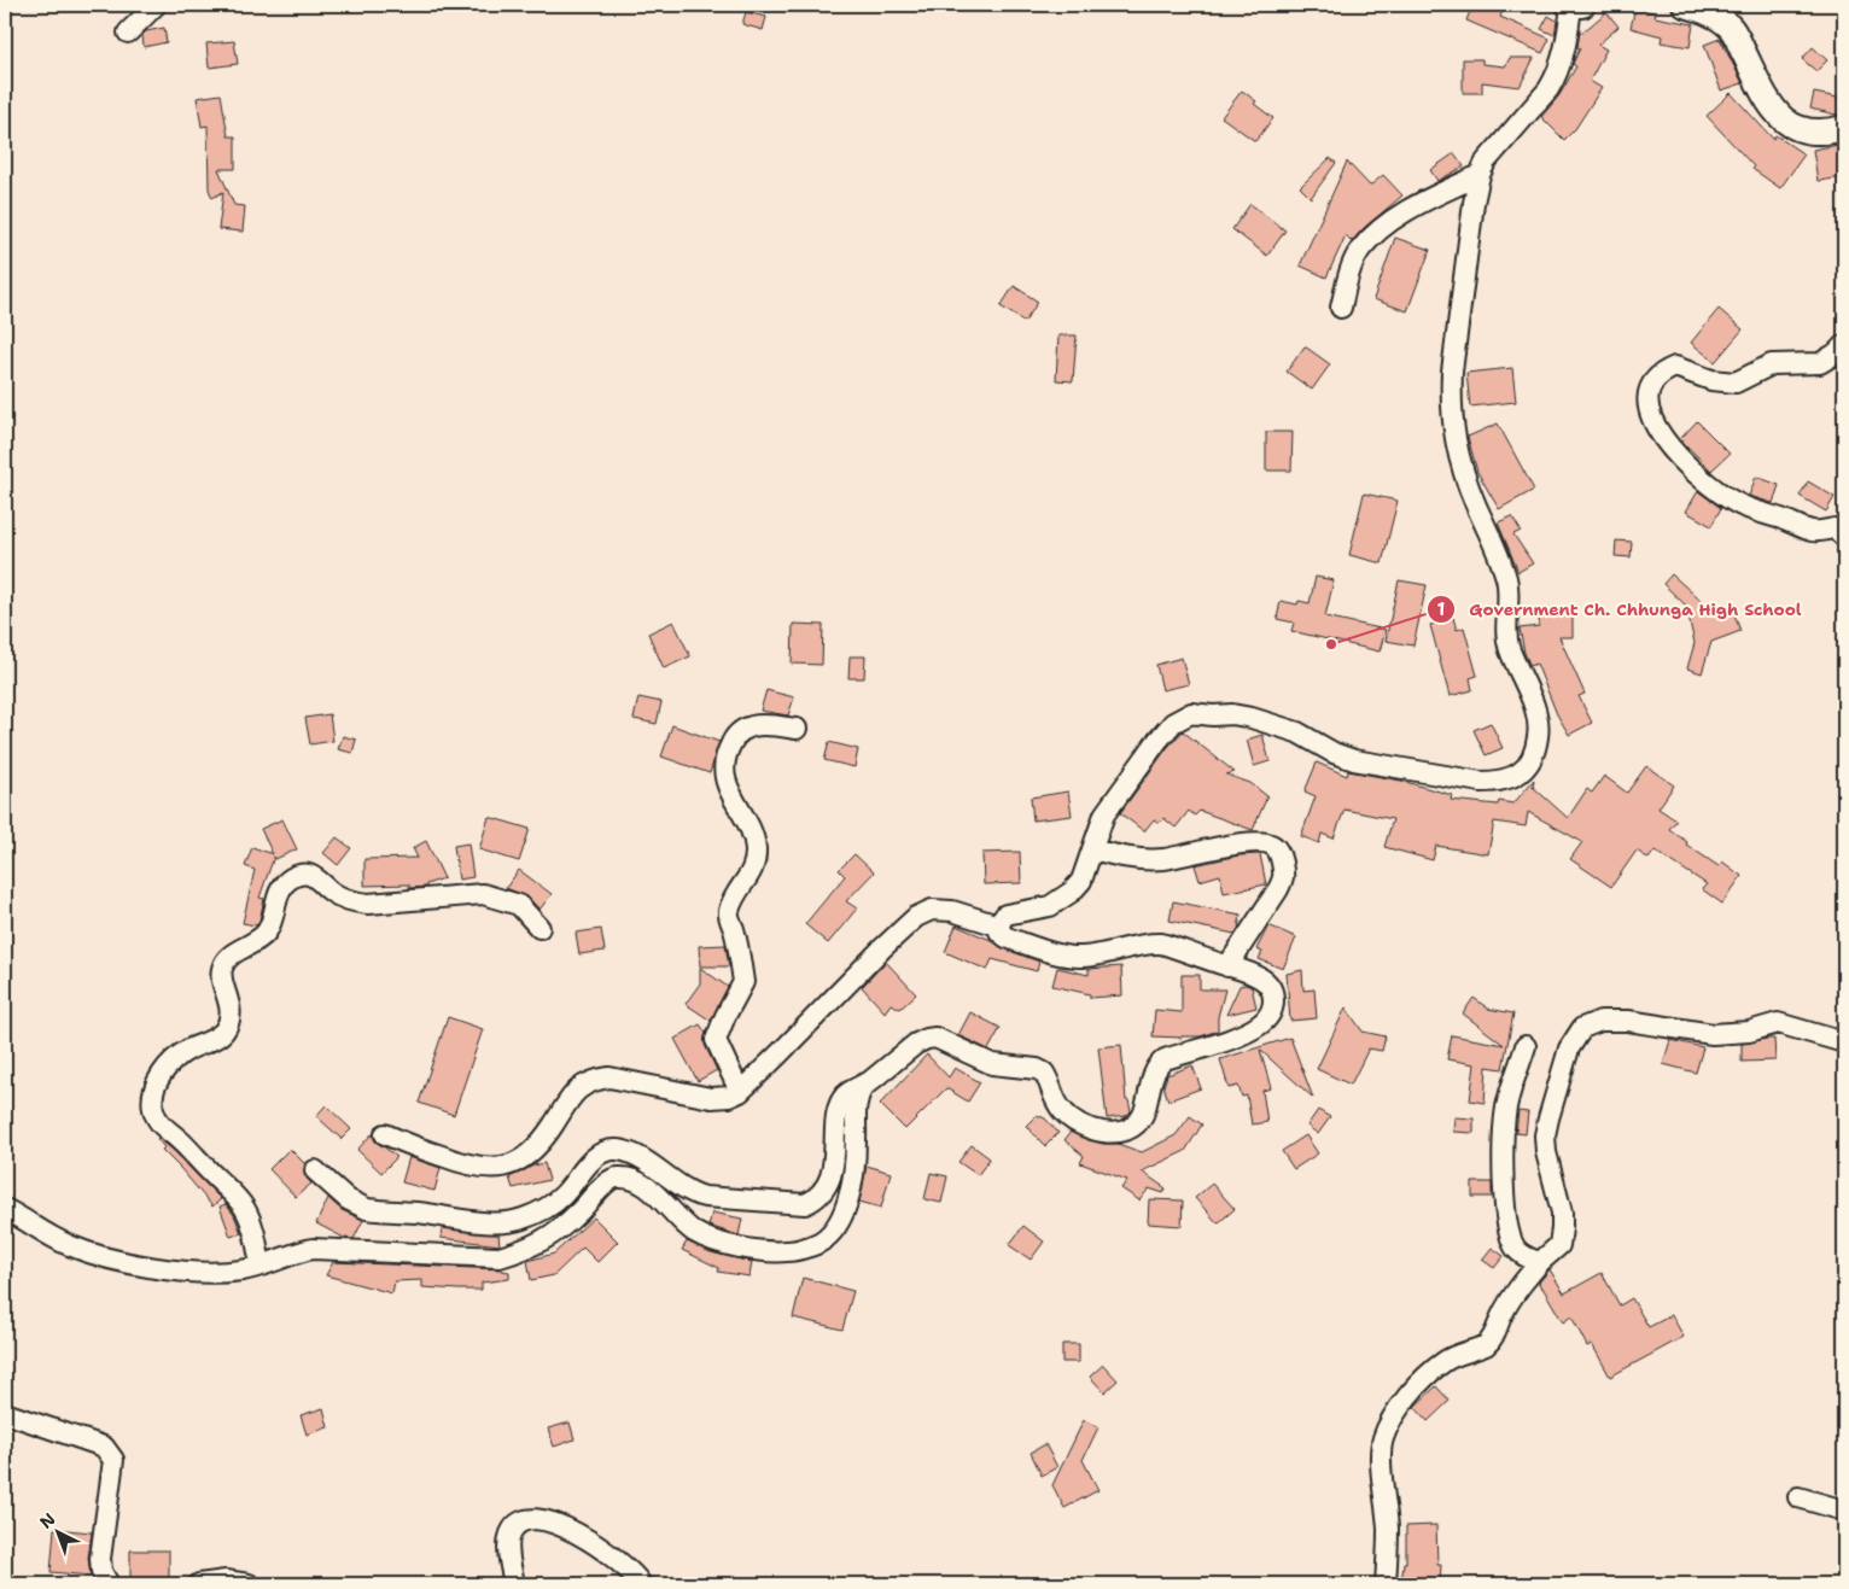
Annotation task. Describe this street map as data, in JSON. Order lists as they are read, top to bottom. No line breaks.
{"places":["Government Ch. Chhunga High School"],"north":"top left"}
